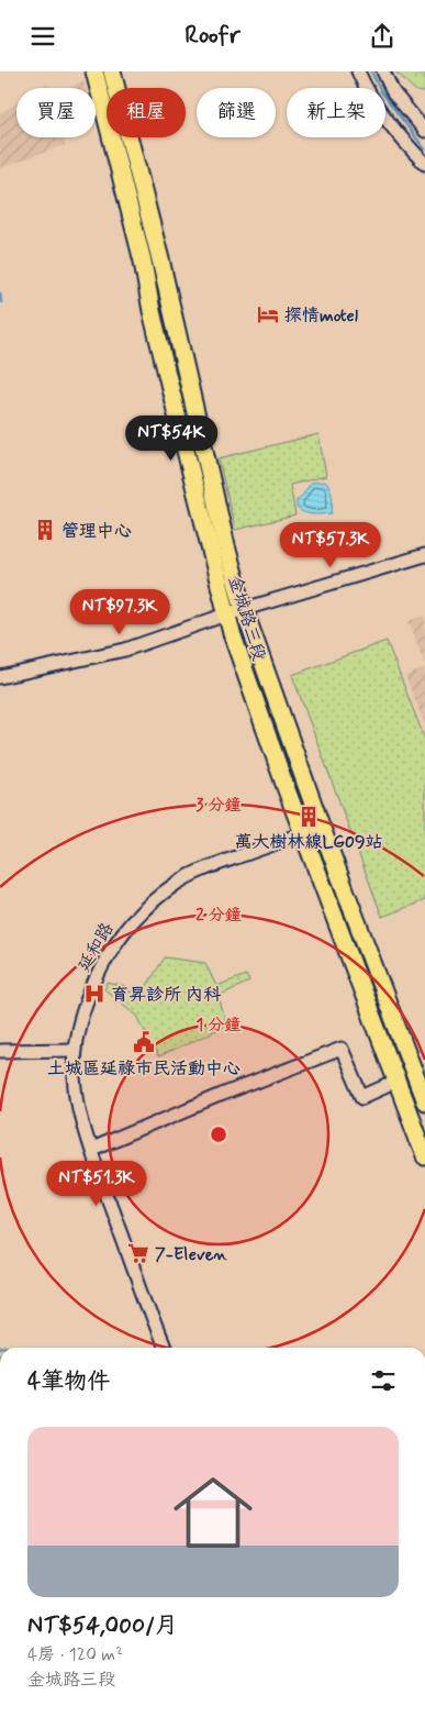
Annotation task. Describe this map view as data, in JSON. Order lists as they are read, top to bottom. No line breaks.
{"streets":{"main road":["金城路三段"],"street":["延和路"]},"crossings":[["金城路三段","延和路"]],"places":{"hotel":["探情motel"],"building":["管理中心","萬大樹林線LG09站"],"hospital":["育昇診所 內科"],"public building":["土城區延祿市民活動中心"],"supermarket":["7-Eleven"]},"page":{"header":"Roofr","chip":["買屋","租屋","篩選","新上架"],"price":["NT$54K","NT$57.3K","NT$97.3K","NT$51.3K"],"heading":"4筆物件","list":[{"name":"NT$54,000/月","note":"4房 · 120 m² · 金城路三段"}]},"rings":["3 分鐘","2 分鐘","1 分鐘"]}
